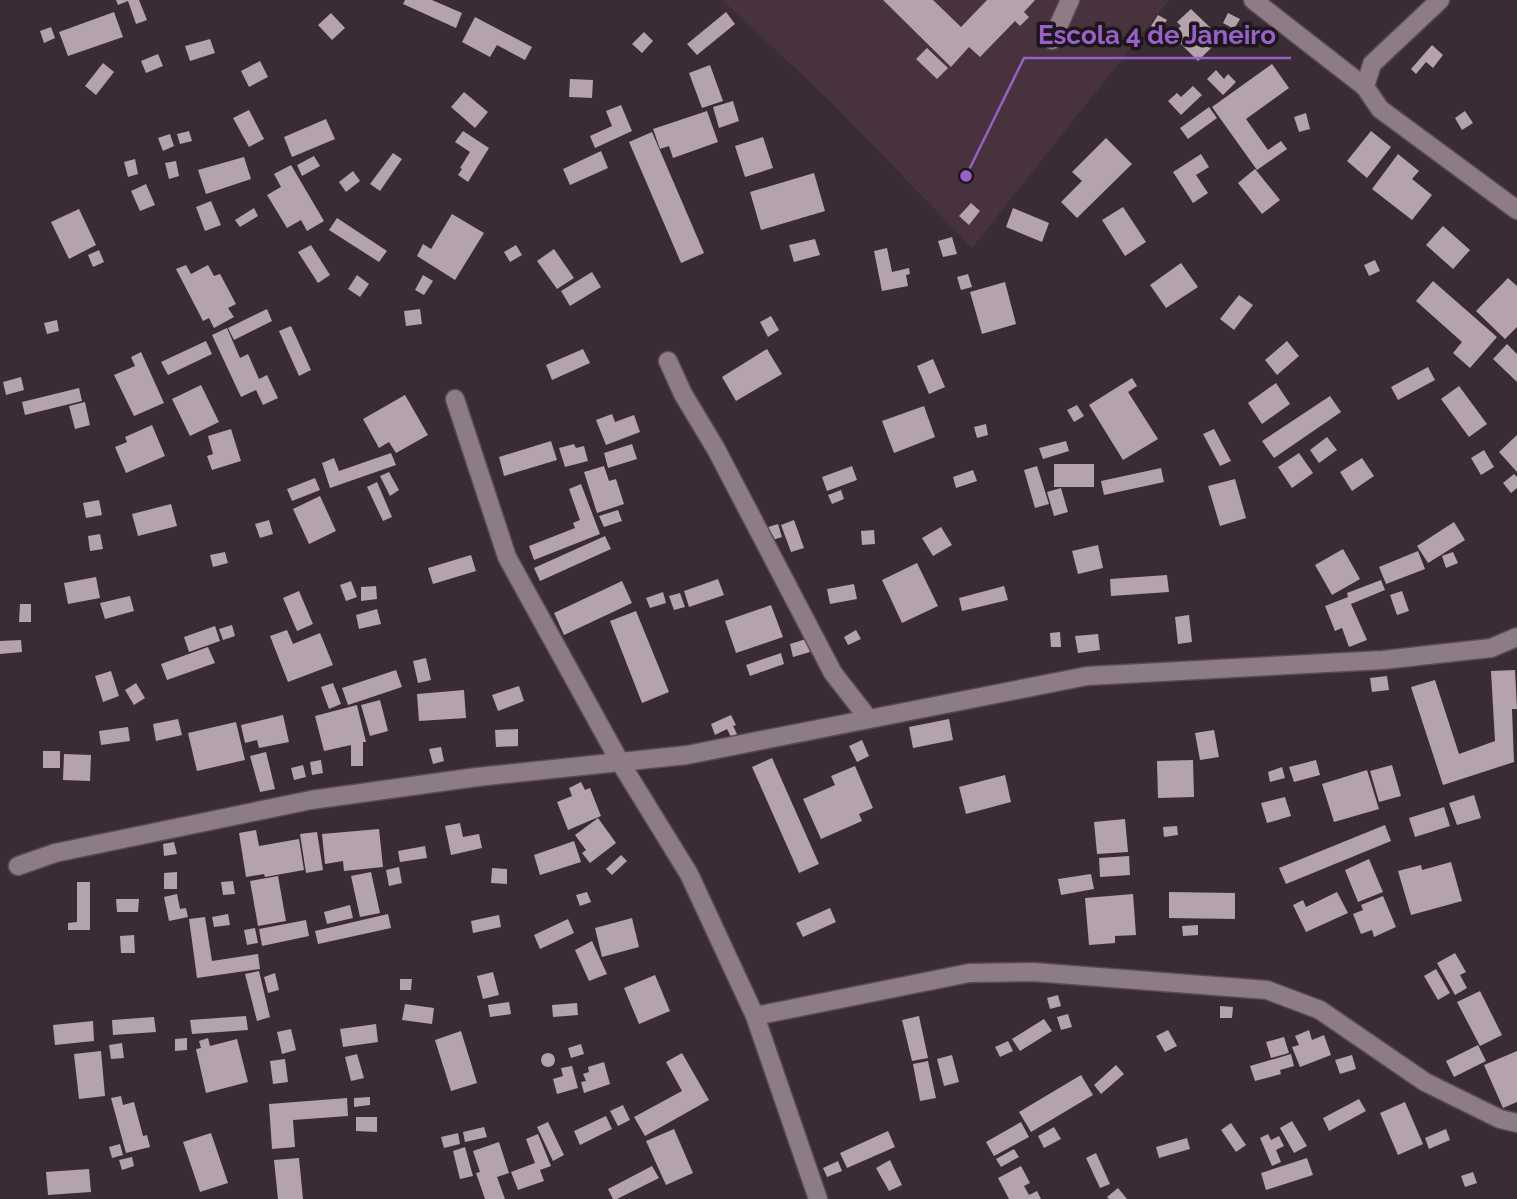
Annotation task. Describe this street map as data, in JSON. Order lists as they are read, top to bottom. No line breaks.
{"places":["Escola 4 de Janeiro"]}
